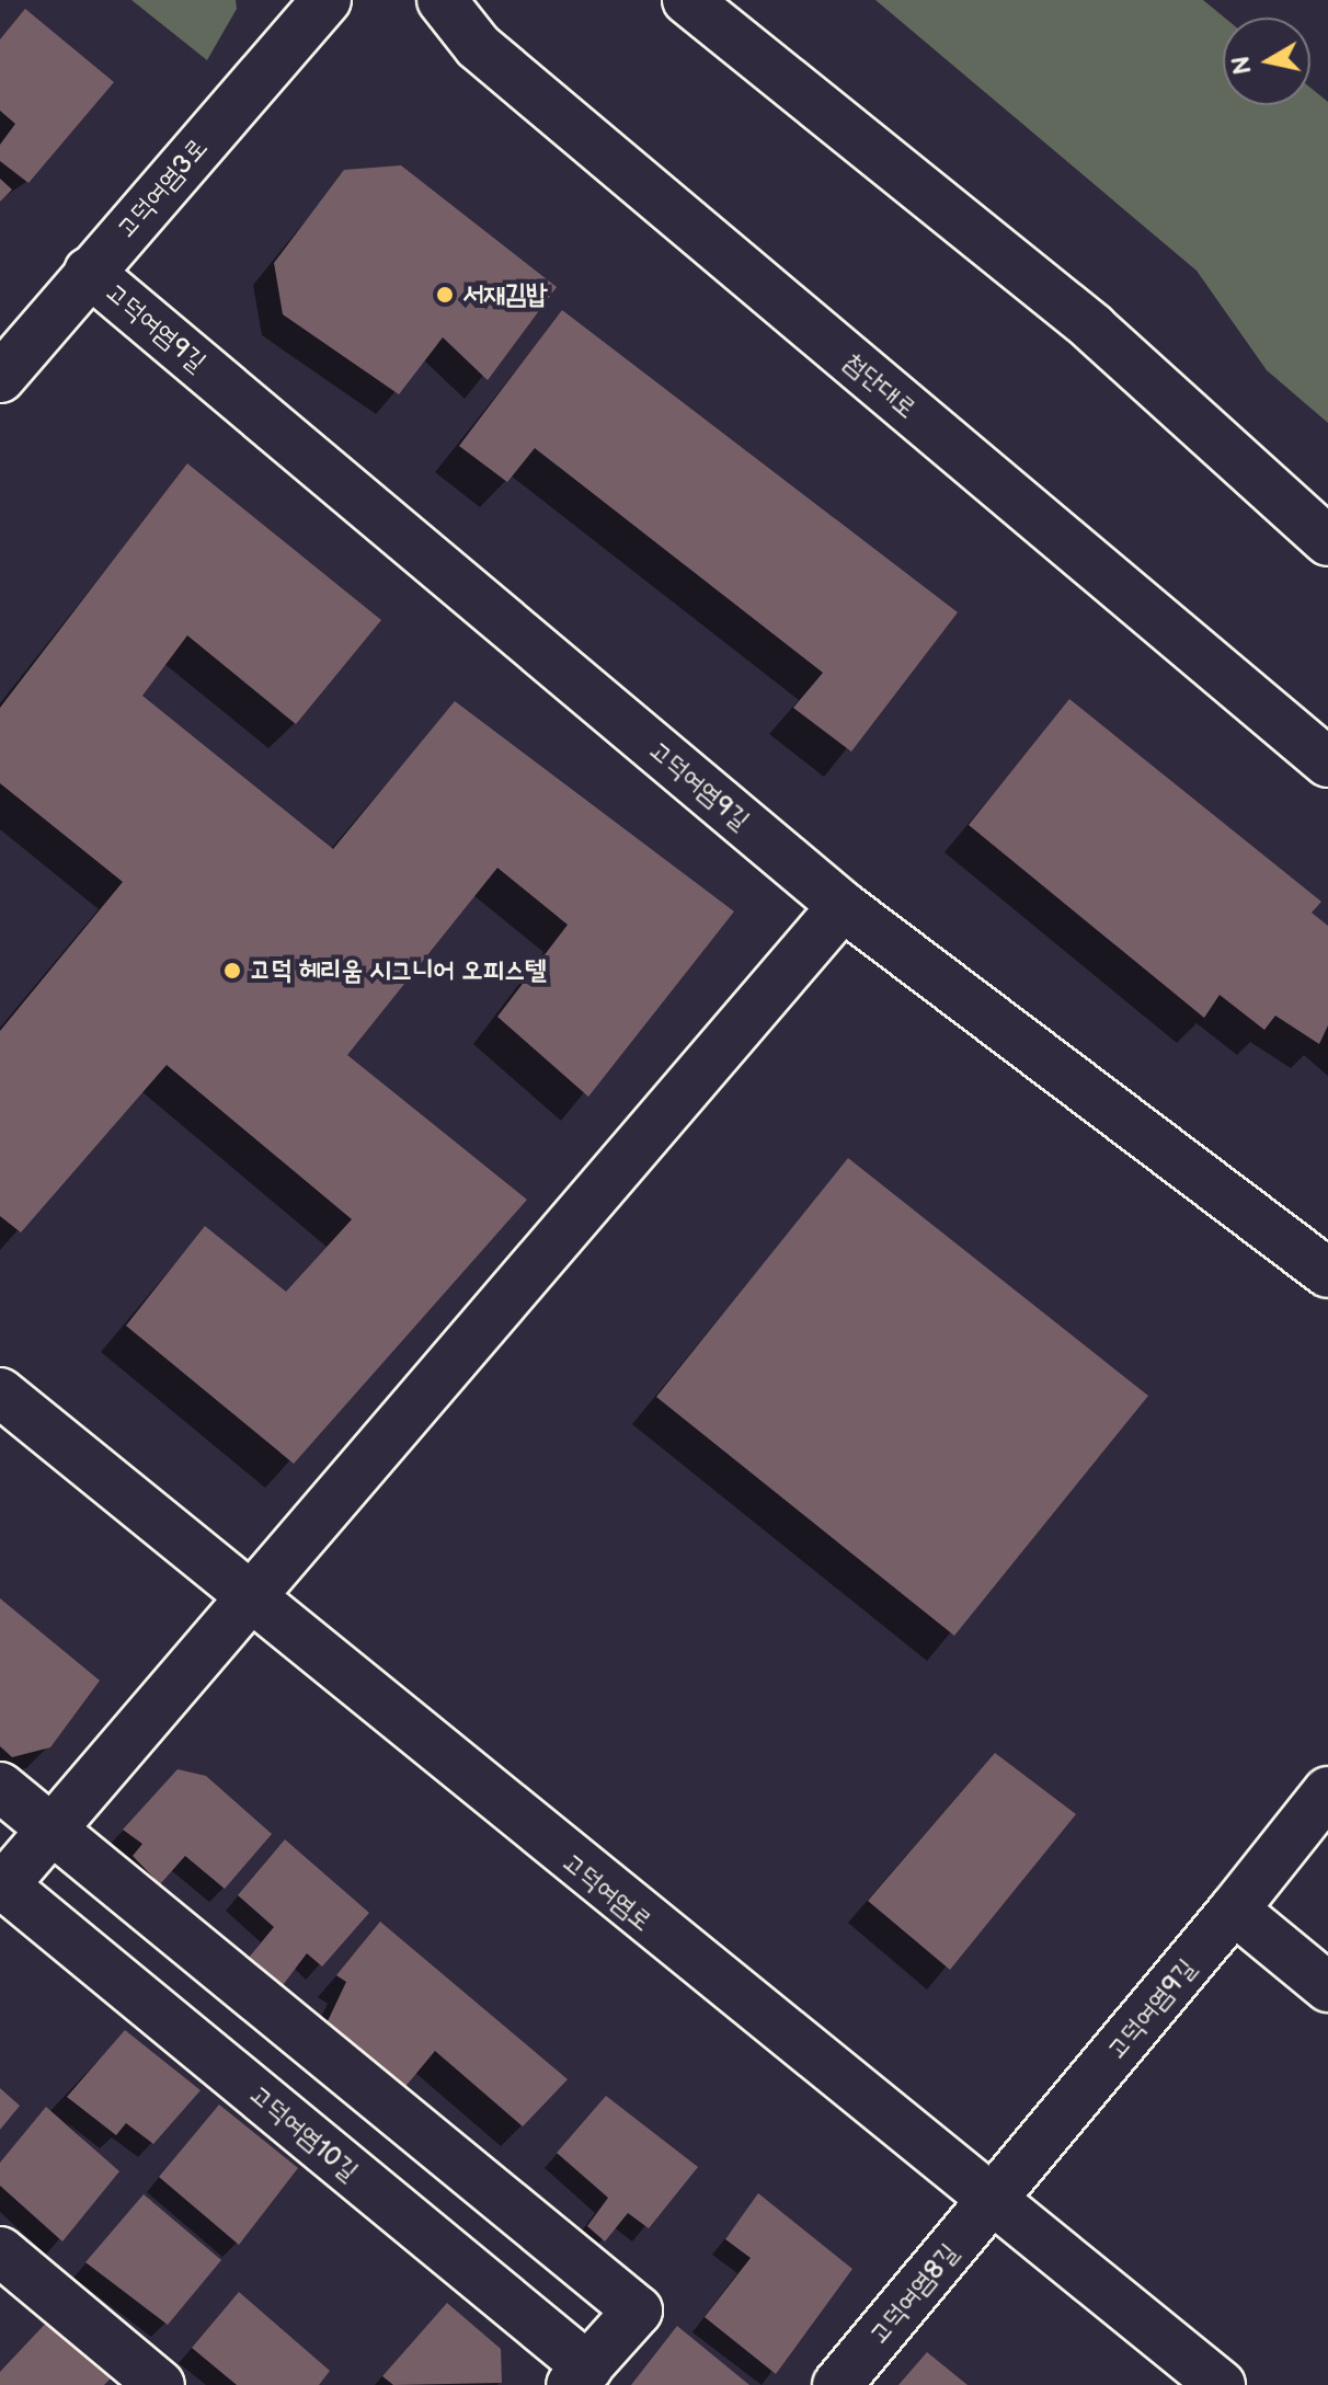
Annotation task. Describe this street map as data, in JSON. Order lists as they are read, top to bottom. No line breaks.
{"streets":{"street":["고덕여염3로","고덕여염9길","첨단대로","고덕여염로","고덕여염10길","고덕여염8길"]},"crossings":[["고덕여염3로","고덕여염9길"],["고덕여염9길","고덕여염로"],["고덕여염9길","고덕여염8길"],["고덕여염로","고덕여염8길"]],"places":["서재김밥","고덕 헤리움 시그니어 오피스텔"],"north":"left"}
